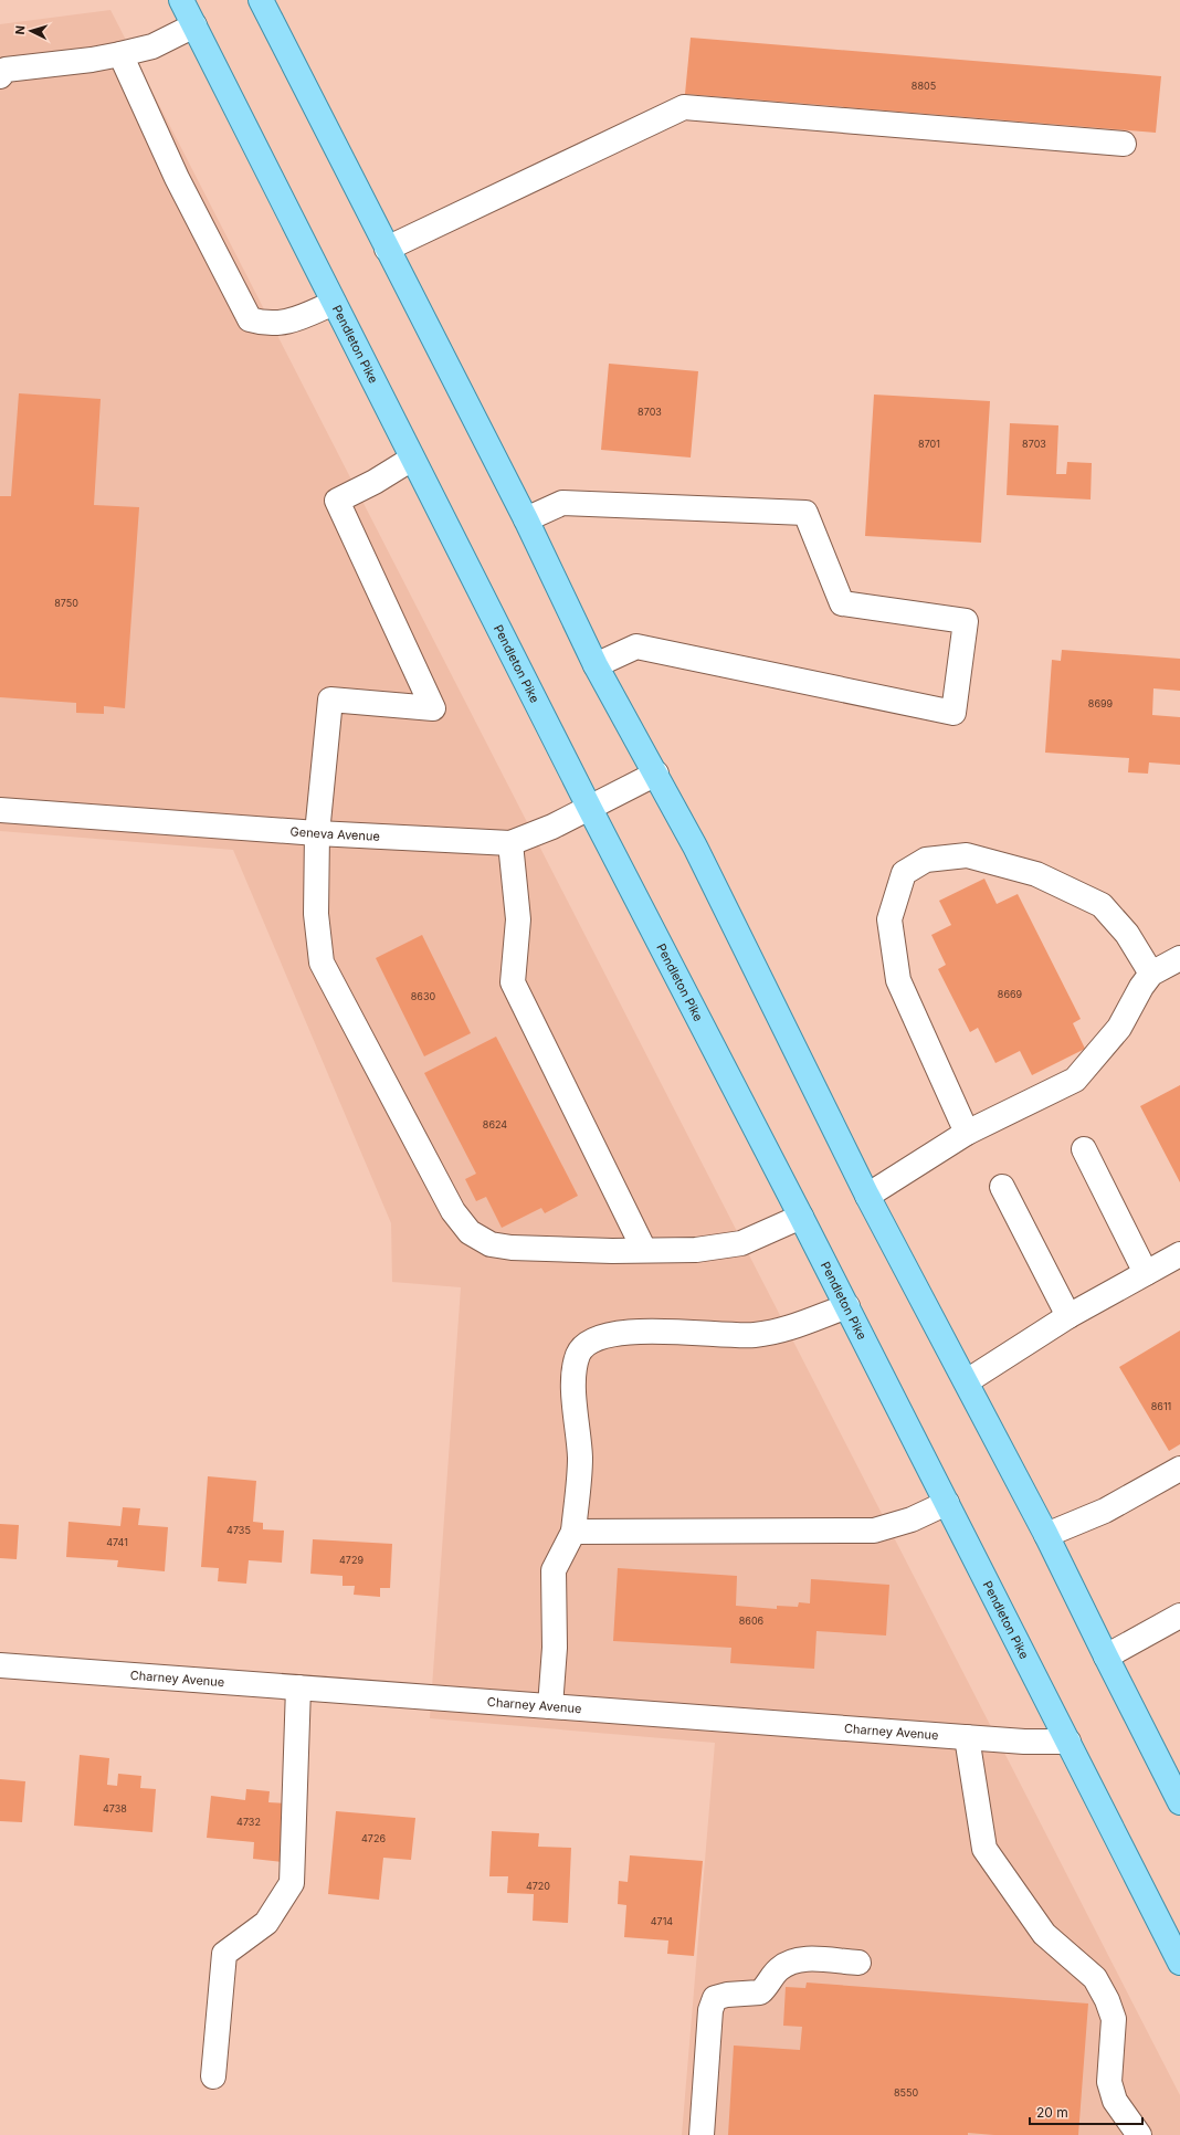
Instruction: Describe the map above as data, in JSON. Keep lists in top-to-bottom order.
{
  "streets": {
    "main road": ["Pendleton Pike"],
    "street": ["Geneva Avenue", "Charney Avenue"]
  },
  "crossings": [
    ["Pendleton Pike", "Geneva Avenue"],
    ["Pendleton Pike", "Charney Avenue"]
  ],
  "house_numbers": [
    "8805",
    "8703",
    "8701",
    "8703",
    "8750",
    "8699",
    "8669",
    "8630",
    "8624",
    "8611",
    "4735",
    "4741",
    "4729",
    "8606",
    "4738",
    "4732",
    "4726",
    "4720",
    "4714",
    "8550"
  ],
  "scale_bar": "20 m",
  "north": "left"
}
